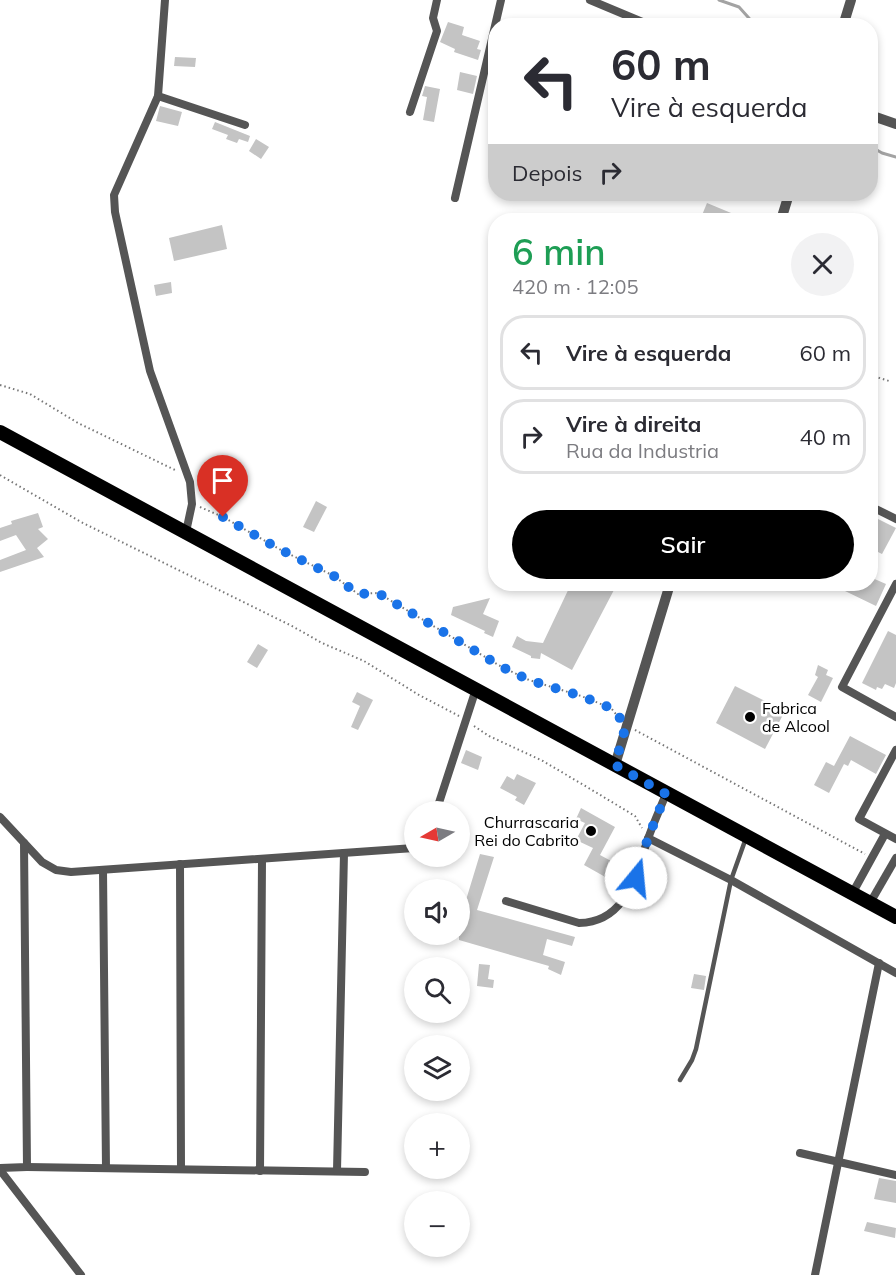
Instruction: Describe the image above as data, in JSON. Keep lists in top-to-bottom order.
{
  "places": ["Fabrica de Alcool", "Churrascaria Rei do Cabrito"],
  "north": "left",
  "page": {
    "turn": ["60 m", "Vire à esquerda"],
    "then": "Depois",
    "heading": ["6 min", "420 m · 12:05"],
    "list": [
      {
        "name": "Vire à esquerda",
        "value": "60 m"
      },
      {
        "name": "Vire à direita",
        "note": "Rua da Industria",
        "value": "40 m"
      }
    ],
    "buttons": "Sair",
    "map_buttons": ["+", "−"]
  }
}
